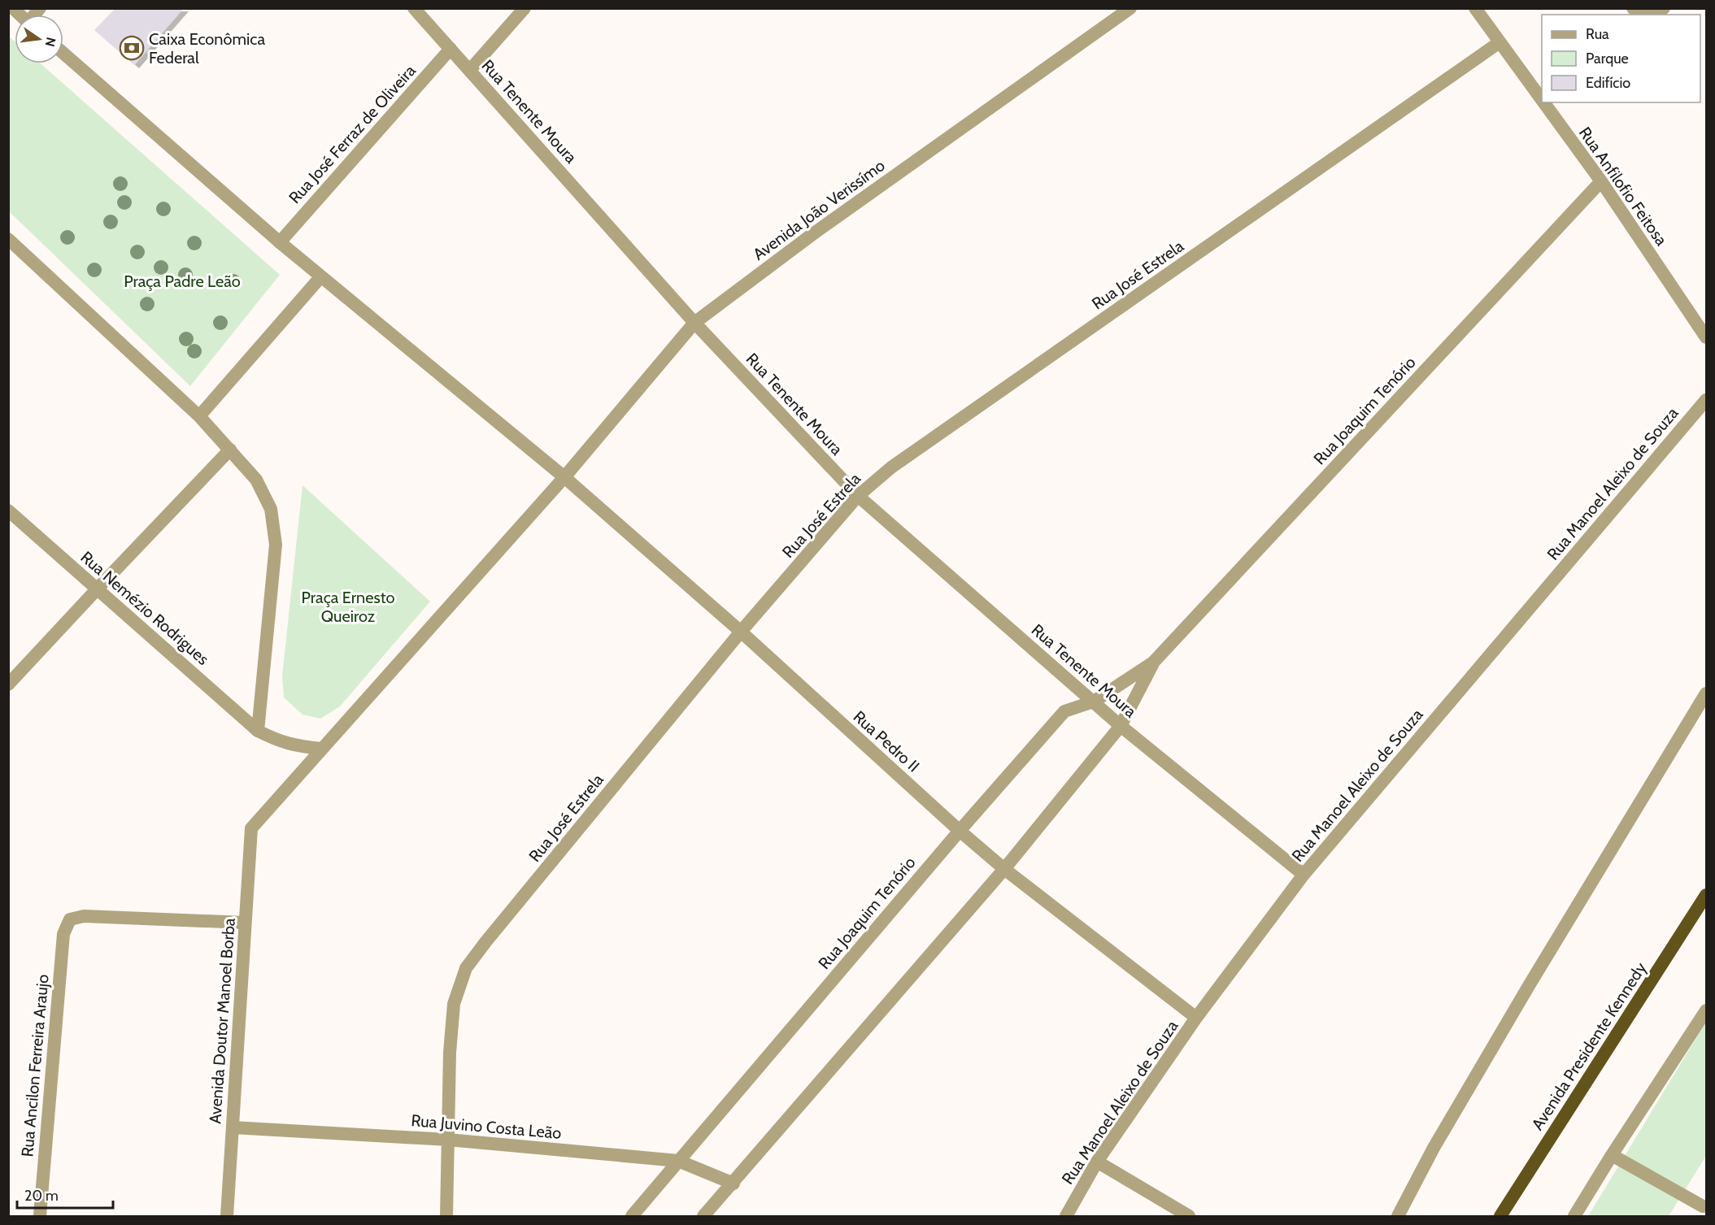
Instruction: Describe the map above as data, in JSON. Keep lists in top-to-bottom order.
{
  "streets": {
    "highway": ["Avenida Presidente Kennedy"],
    "street": [
      "Rua Tenente Moura",
      "Rua José Ferraz de Oliveira",
      "Rua Anfilofio Feitosa",
      "Avenida João Verissímo",
      "Rua José Estrela",
      "Rua Joaquim Tenório",
      "Rua Manoel Aleixo de Souza",
      "Rua Nemézio Rodrigues",
      "Rua Pedro II",
      "Avenida Doutor Manoel Borba",
      "Rua Ancilon Ferreira Araujo",
      "Rua Juvino Costa Leão"
    ]
  },
  "crossings": [
    ["Rua Tenente Moura", "Rua José Ferraz de Oliveira"],
    ["Rua Tenente Moura", "Avenida João Verissímo"],
    ["Rua Tenente Moura", "Rua José Estrela"],
    ["Rua Tenente Moura", "Rua Joaquim Tenório"],
    ["Rua Tenente Moura", "Rua Manoel Aleixo de Souza"],
    ["Rua Anfilofio Feitosa", "Rua José Estrela"],
    ["Rua Anfilofio Feitosa", "Rua Joaquim Tenório"],
    ["Avenida João Verissímo", "Rua Pedro II"],
    ["Rua José Estrela", "Rua Pedro II"],
    ["Rua José Estrela", "Rua Juvino Costa Leão"],
    ["Rua Joaquim Tenório", "Rua Pedro II"],
    ["Rua Joaquim Tenório", "Rua Juvino Costa Leão"],
    ["Rua Manoel Aleixo de Souza", "Rua Pedro II"],
    ["Avenida Doutor Manoel Borba", "Rua Ancilon Ferreira Araujo"],
    ["Avenida Doutor Manoel Borba", "Rua Juvino Costa Leão"]
  ],
  "parks": ["Praça Padre Leão", "Praça Ernesto Queiroz"],
  "places": {
    "bank": ["Caixa Econômica Federal"]
  },
  "legend": ["Rua", "Parque", "Edifício"],
  "scale_bar": "20 m",
  "north": "right"
}
